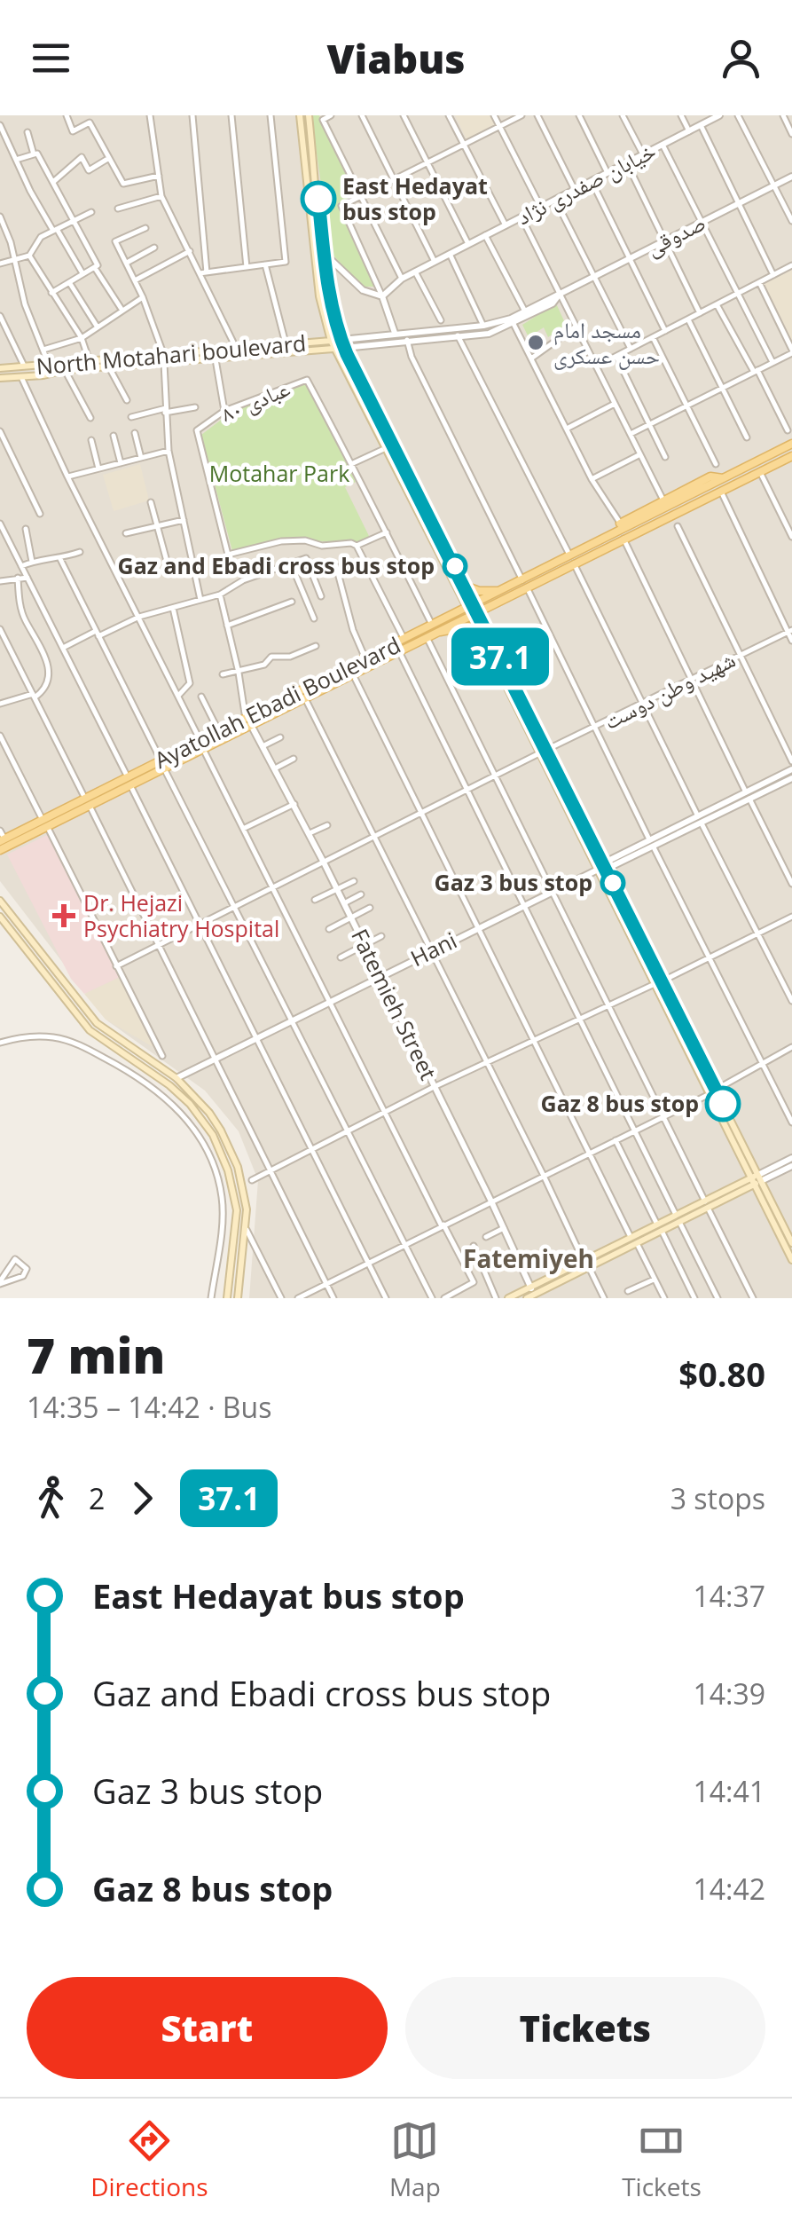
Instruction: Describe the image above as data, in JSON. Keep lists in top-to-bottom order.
{
  "streets": {
    "main road": ["North Motahari boulevard", "Ayatollah Ebadi Boulevard"],
    "street": [
      "خیابان صفدری نژاد",
      "صدوقی",
      "عبادی ۸۰",
      "شهید وطن دوست",
      "Hani",
      "Fatemieh Street"
    ]
  },
  "crossings": [
    ["صدوقی", "North Motahari boulevard"],
    ["عبادی ۸۰", "Ayatollah Ebadi Boulevard"],
    ["شهید وطن دوست", "Fatemieh Street"],
    ["Ayatollah Ebadi Boulevard", "Fatemieh Street"],
    ["Hani", "Fatemieh Street"]
  ],
  "districts": ["Fatemiyeh"],
  "parks": ["Motahar Park"],
  "places": {
    "other": [
      "East Hedayat bus stop",
      "مسجد امام حسن عسکری",
      "Gaz and Ebadi cross bus stop",
      "Gaz 3 bus stop",
      "Gaz 8 bus stop"
    ],
    "health": ["Dr. Hejazi Psychiatry Hospital"]
  },
  "lines": ["bus line 37.1"],
  "page": {
    "header": "Viabus",
    "on_map": "37.1",
    "heading": ["7 min", "14:35 – 14:42 · Bus", "$0.80"],
    "legs": ["2", "37.1", "3 stops"],
    "list": [
      {
        "name": "East Hedayat bus stop",
        "value": "14:37"
      },
      {
        "name": "Gaz and Ebadi cross bus stop",
        "value": "14:39"
      },
      {
        "name": "Gaz 3 bus stop",
        "value": "14:41"
      },
      {
        "name": "Gaz 8 bus stop",
        "value": "14:42"
      }
    ],
    "buttons": ["Start", "Tickets"],
    "tabs": ["Directions", "Map", "Tickets"]
  }
}
